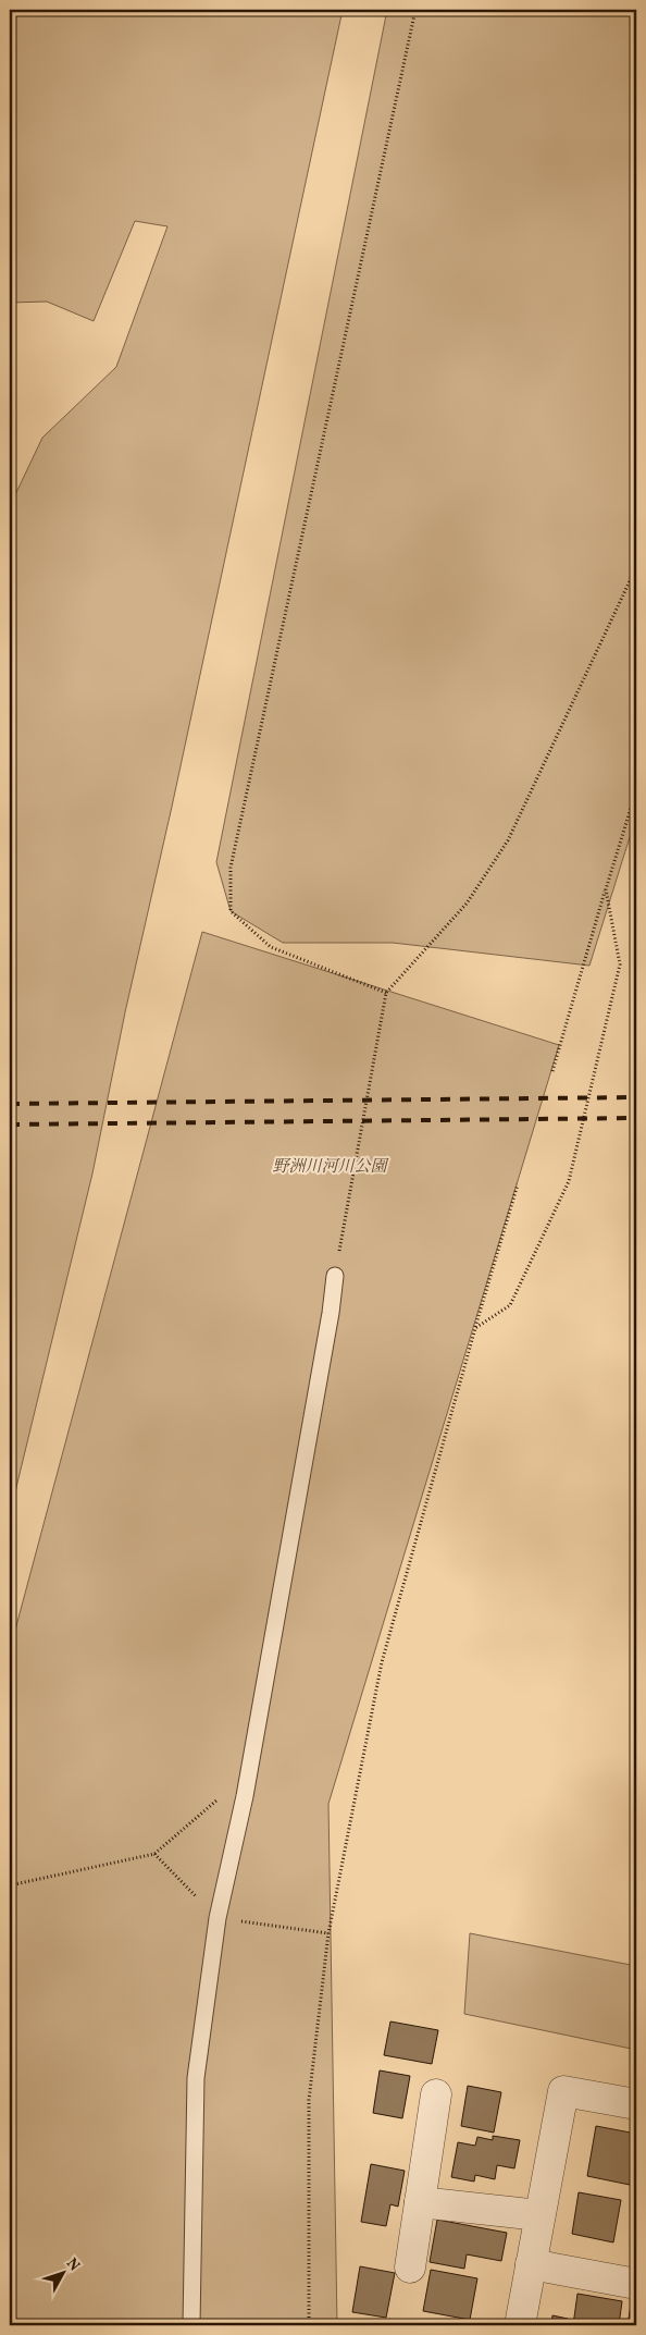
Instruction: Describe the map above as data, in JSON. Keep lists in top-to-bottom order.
{
  "parks": ["野洲川河川公園"],
  "north": "top right"
}
